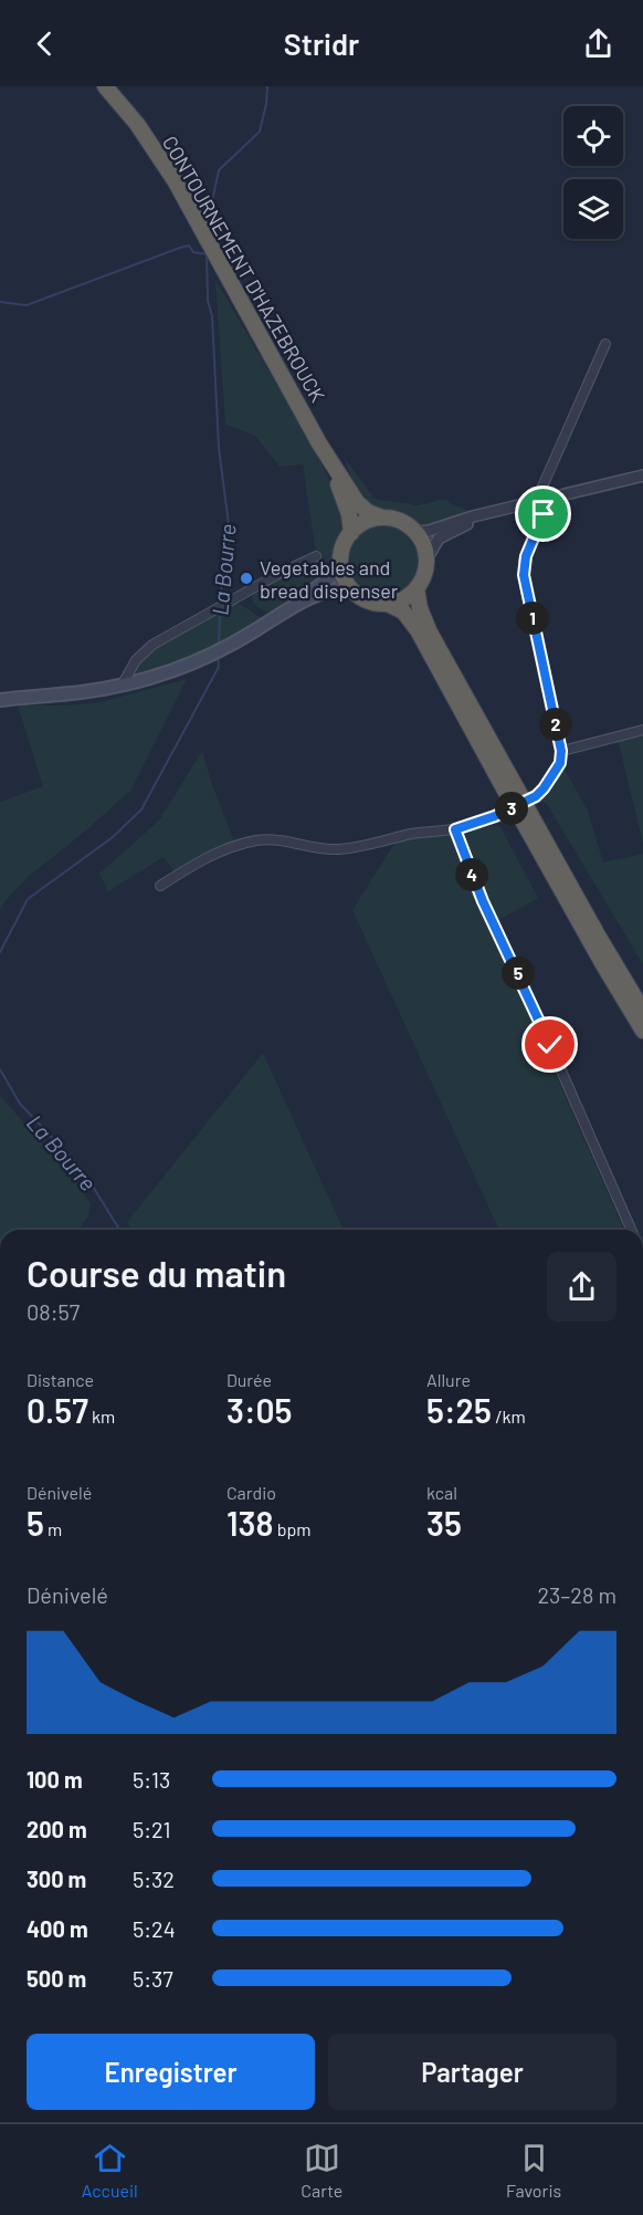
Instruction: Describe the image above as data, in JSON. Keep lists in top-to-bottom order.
{
  "streets": {
    "highway": ["CONTOURNEMENT D'HAZEBROUCK"]
  },
  "water": ["La Bourre"],
  "places": ["Vegetables and bread dispenser"],
  "page": {
    "header": "Stridr",
    "pins": [
      "1",
      "2",
      "3",
      "4",
      "5"
    ],
    "heading": ["Course du matin", "08:57"],
    "stats": [
      ["Distance", "0.57 km"],
      ["Durée", "3:05"],
      ["Allure", "5:25 /km"],
      ["Dénivelé", "5 m"],
      ["Cardio", "138 bpm"],
      ["kcal", "35"]
    ],
    "chart": ["Dénivelé", "23–28 m"],
    "list": [
      {
        "name": "100 m",
        "note": "5:13"
      },
      {
        "name": "200 m",
        "note": "5:21"
      },
      {
        "name": "300 m",
        "note": "5:32"
      },
      {
        "name": "400 m",
        "note": "5:24"
      },
      {
        "name": "500 m",
        "note": "5:37"
      }
    ],
    "buttons": ["Enregistrer", "Partager"],
    "tabs": ["Accueil", "Carte", "Favoris"]
  }
}
